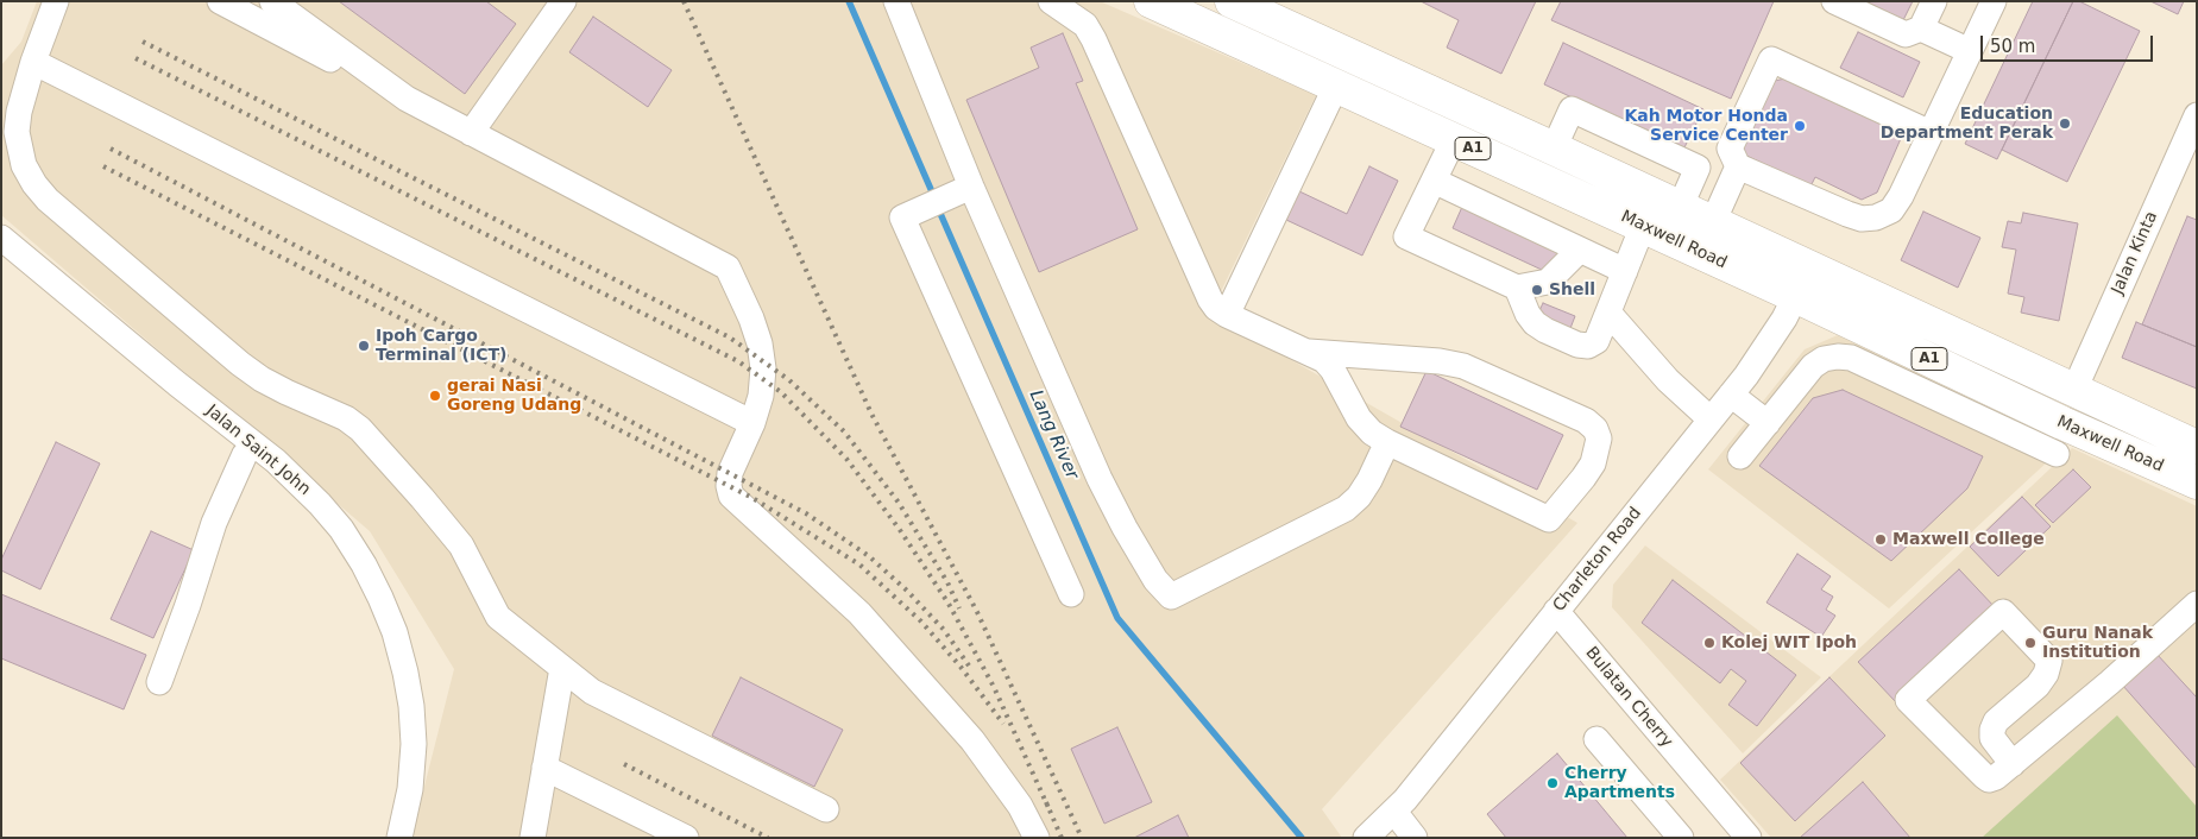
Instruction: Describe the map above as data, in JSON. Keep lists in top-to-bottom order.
{
  "streets": {
    "main road": ["A1", "Maxwell Road"],
    "street": [
      "Jalan Kinta",
      "Jalan Saint John",
      "Charleton Road",
      "Bulatan Cherry"
    ]
  },
  "crossings": [
    ["Maxwell Road", "Jalan Kinta"],
    ["Maxwell Road", "Charleton Road"],
    ["Charleton Road", "Bulatan Cherry"]
  ],
  "water": ["Lang River"],
  "places": [
    "Education Department Perak",
    "Kah Motor Honda Service Center",
    "Shell",
    "Ipoh Cargo Terminal (ICT)",
    "gerai Nasi Goreng Udang",
    "Maxwell College",
    "Kolej WIT Ipoh",
    "Guru Nanak Institution",
    "Cherry Apartments"
  ],
  "scale_bar": "50 m"
}
